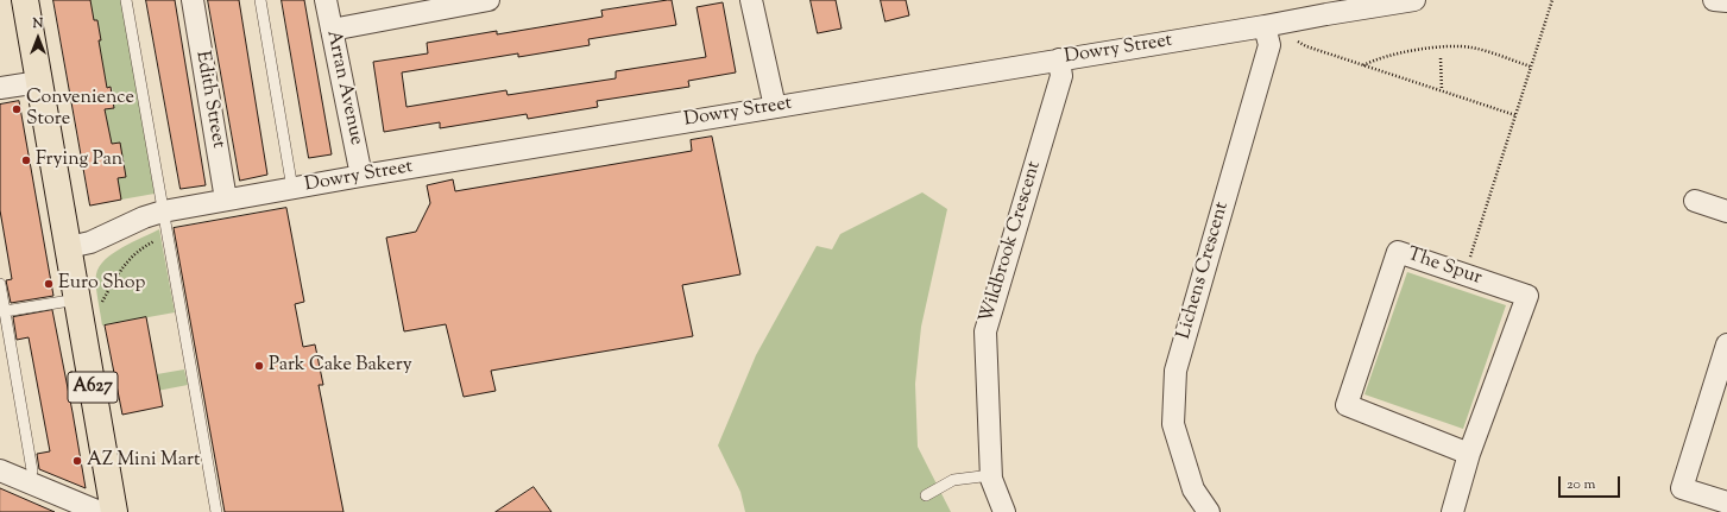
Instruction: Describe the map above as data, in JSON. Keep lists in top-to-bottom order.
{
  "streets": {
    "highway": ["A627"],
    "street": [
      "Dowry Street",
      "Arran Avenue",
      "Edith Street",
      "Wildbrook Crescent",
      "The Spur",
      "Lichens Crescent"
    ]
  },
  "crossings": [
    ["Dowry Street", "Arran Avenue"],
    ["Dowry Street", "Edith Street"],
    ["Dowry Street", "Wildbrook Crescent"],
    ["Dowry Street", "Lichens Crescent"],
    ["Dowry Street", "A627"]
  ],
  "places": [
    "Convenience Store",
    "Frying Pan",
    "Euro Shop",
    "Park Cake Bakery",
    "AZ Mini Mart"
  ],
  "scale_bar": "20 m",
  "north": "top"
}
